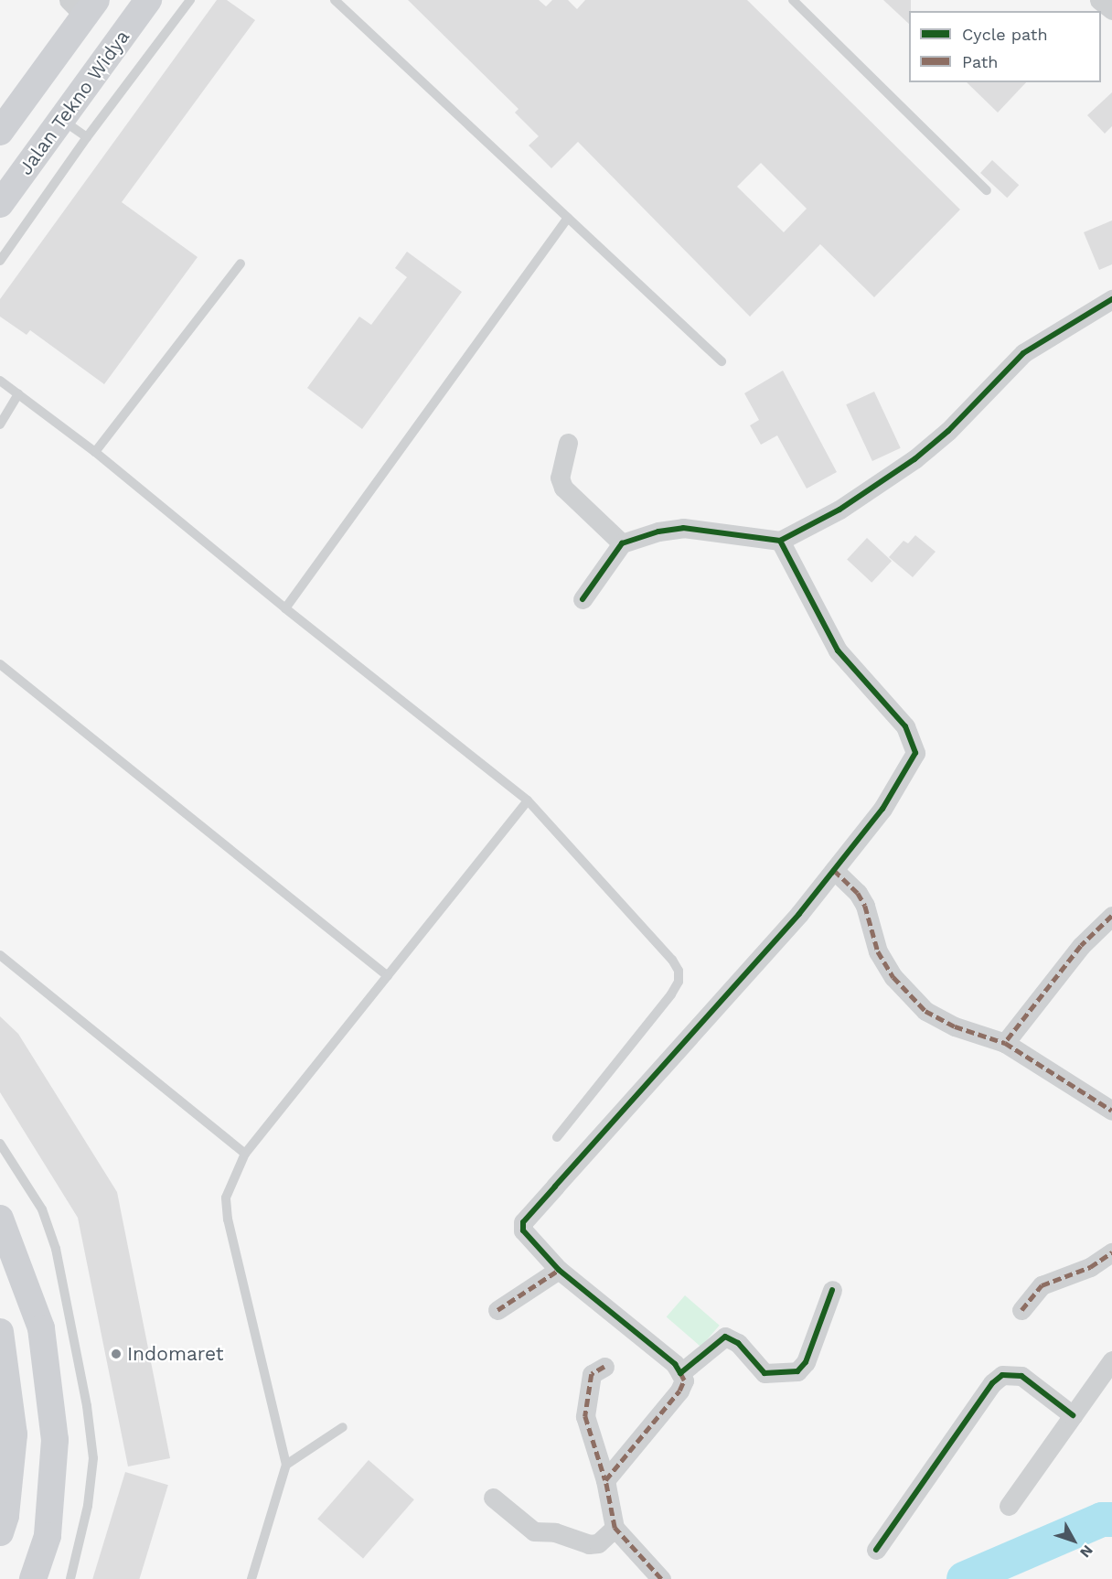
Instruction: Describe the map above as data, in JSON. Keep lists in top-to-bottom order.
{
  "streets": {
    "main road": ["Jalan Tekno Widya"]
  },
  "places": ["Indomaret"],
  "legend": ["Cycle path", "Path"],
  "north": "bottom right"
}
